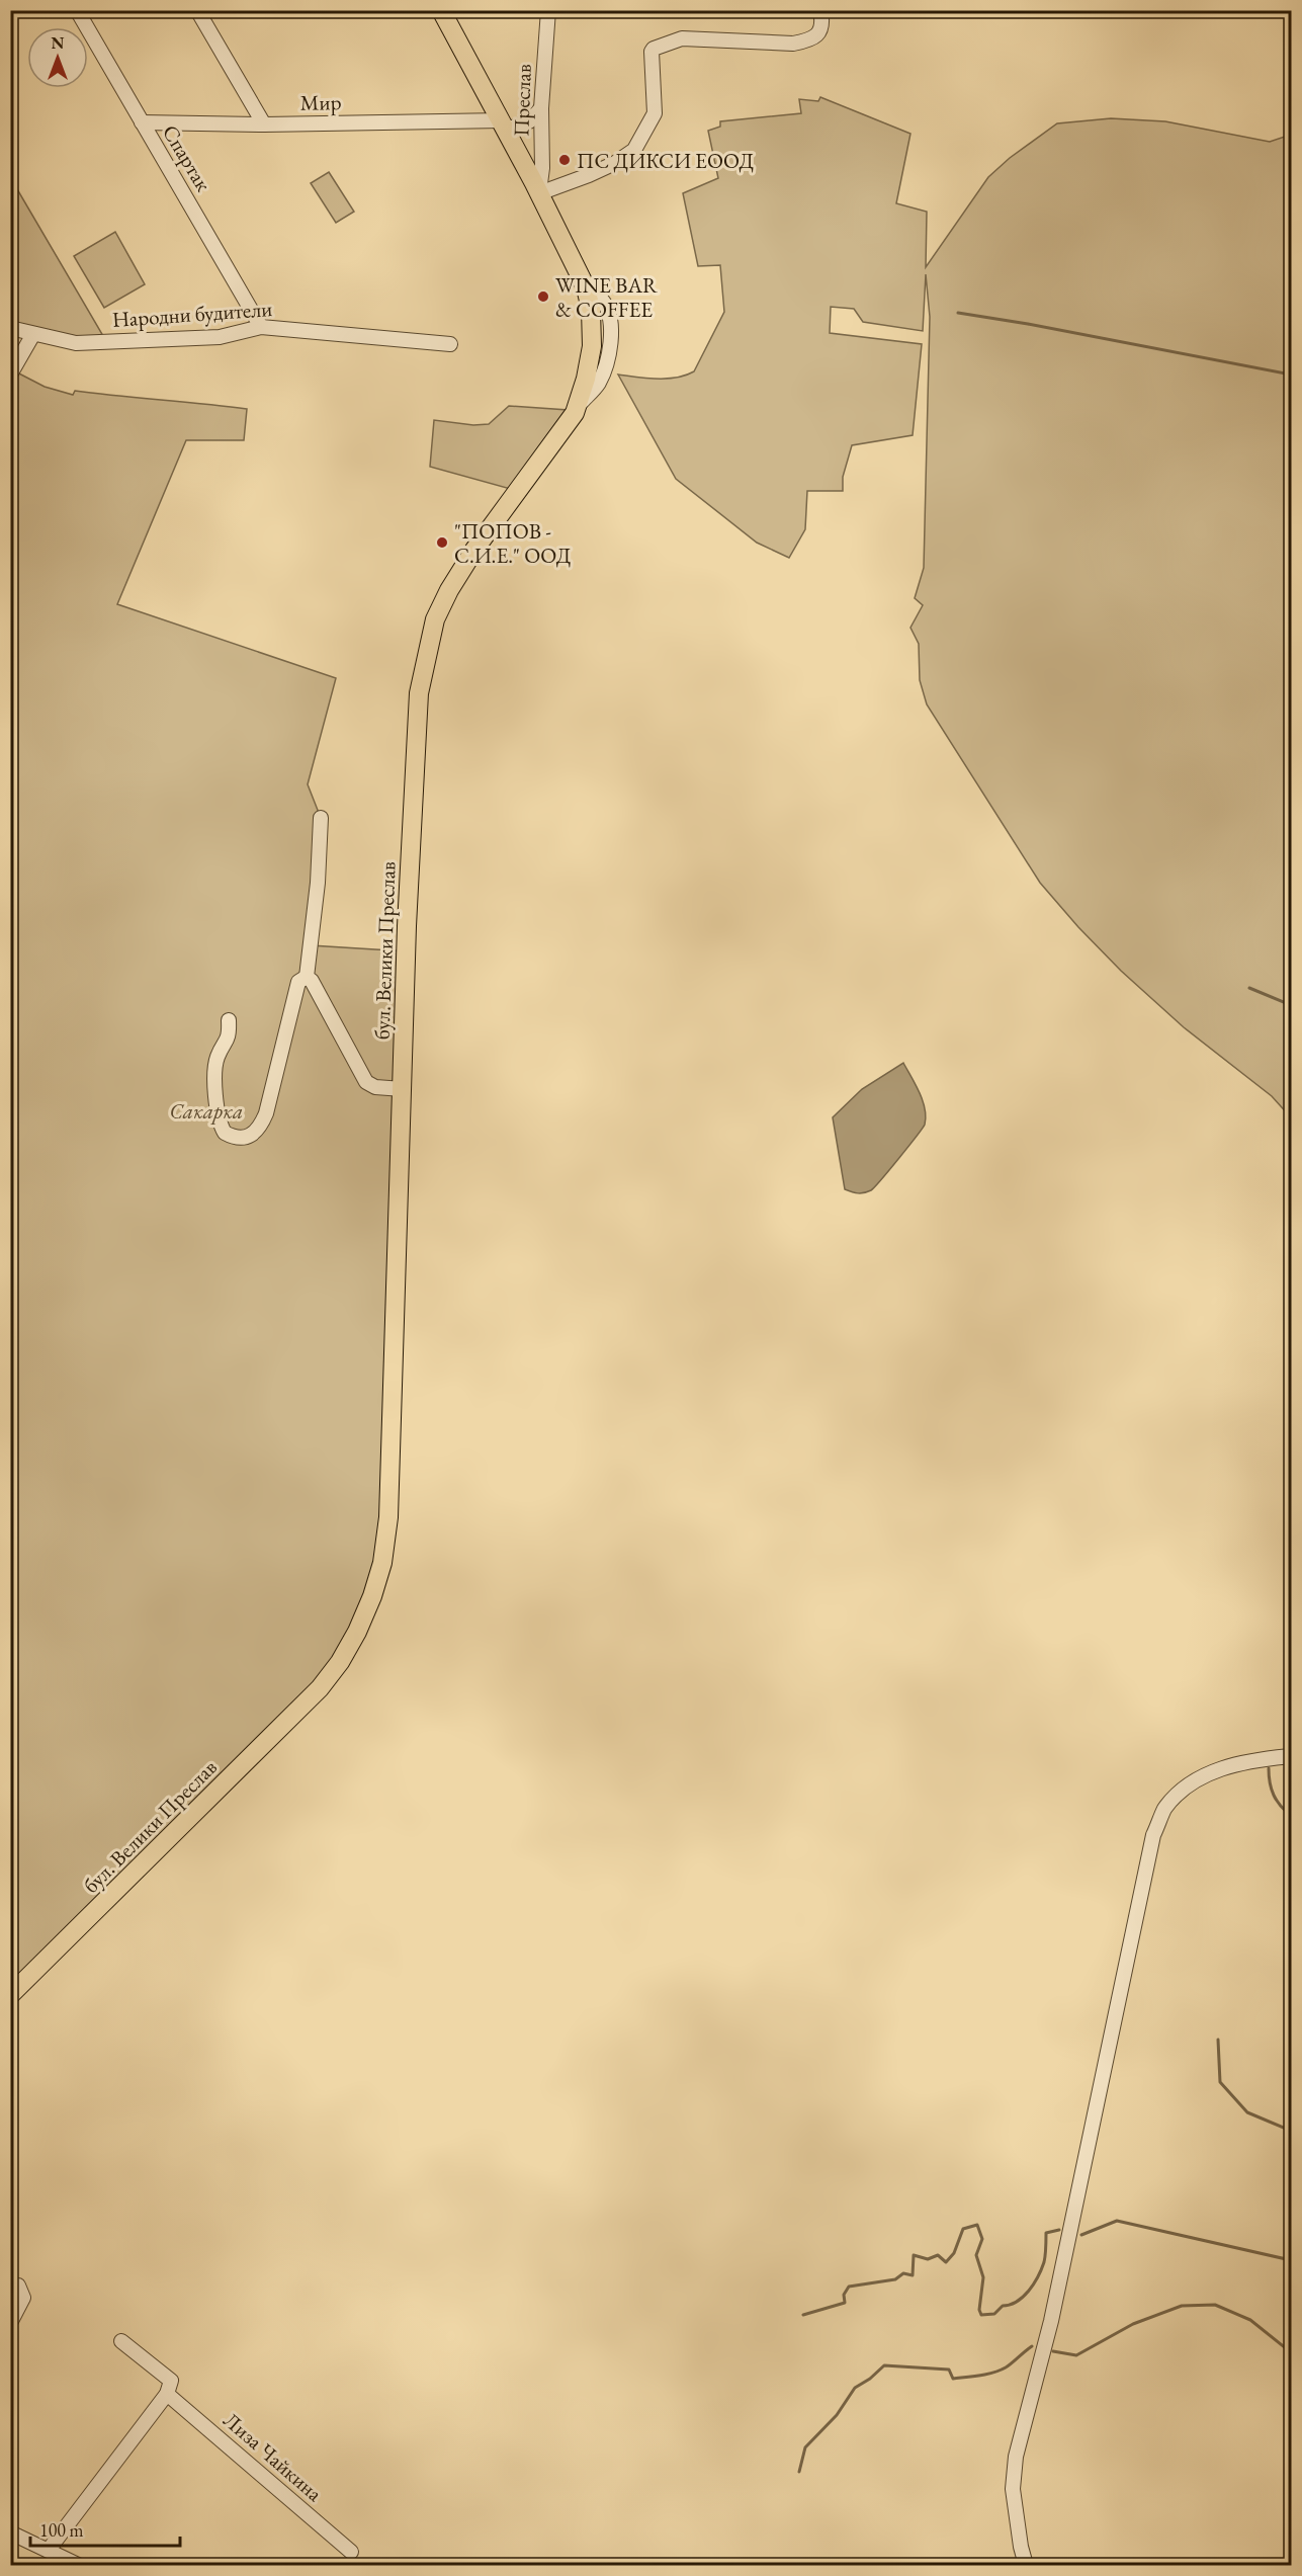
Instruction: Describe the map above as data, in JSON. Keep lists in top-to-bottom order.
{
  "streets": {
    "main road": ["бул. Велики Преслав"],
    "street": [
      "Преслав",
      "Мир",
      "Спартак",
      "Народни будители",
      "Лиза Чайкина"
    ]
  },
  "crossings": [
    ["Преслав", "бул. Велики Преслав"],
    ["Мир", "Спартак"],
    ["Мир", "бул. Велики Преслав"],
    ["Спартак", "Народни будители"]
  ],
  "parks": ["Сакарка"],
  "places": ["ПС ДИКСИ ЕООД", "WINE BAR & COFFEE", "\"ПОПОВ - С.И.Е.\" ООД"],
  "scale_bar": "100 m",
  "north": "top"
}
